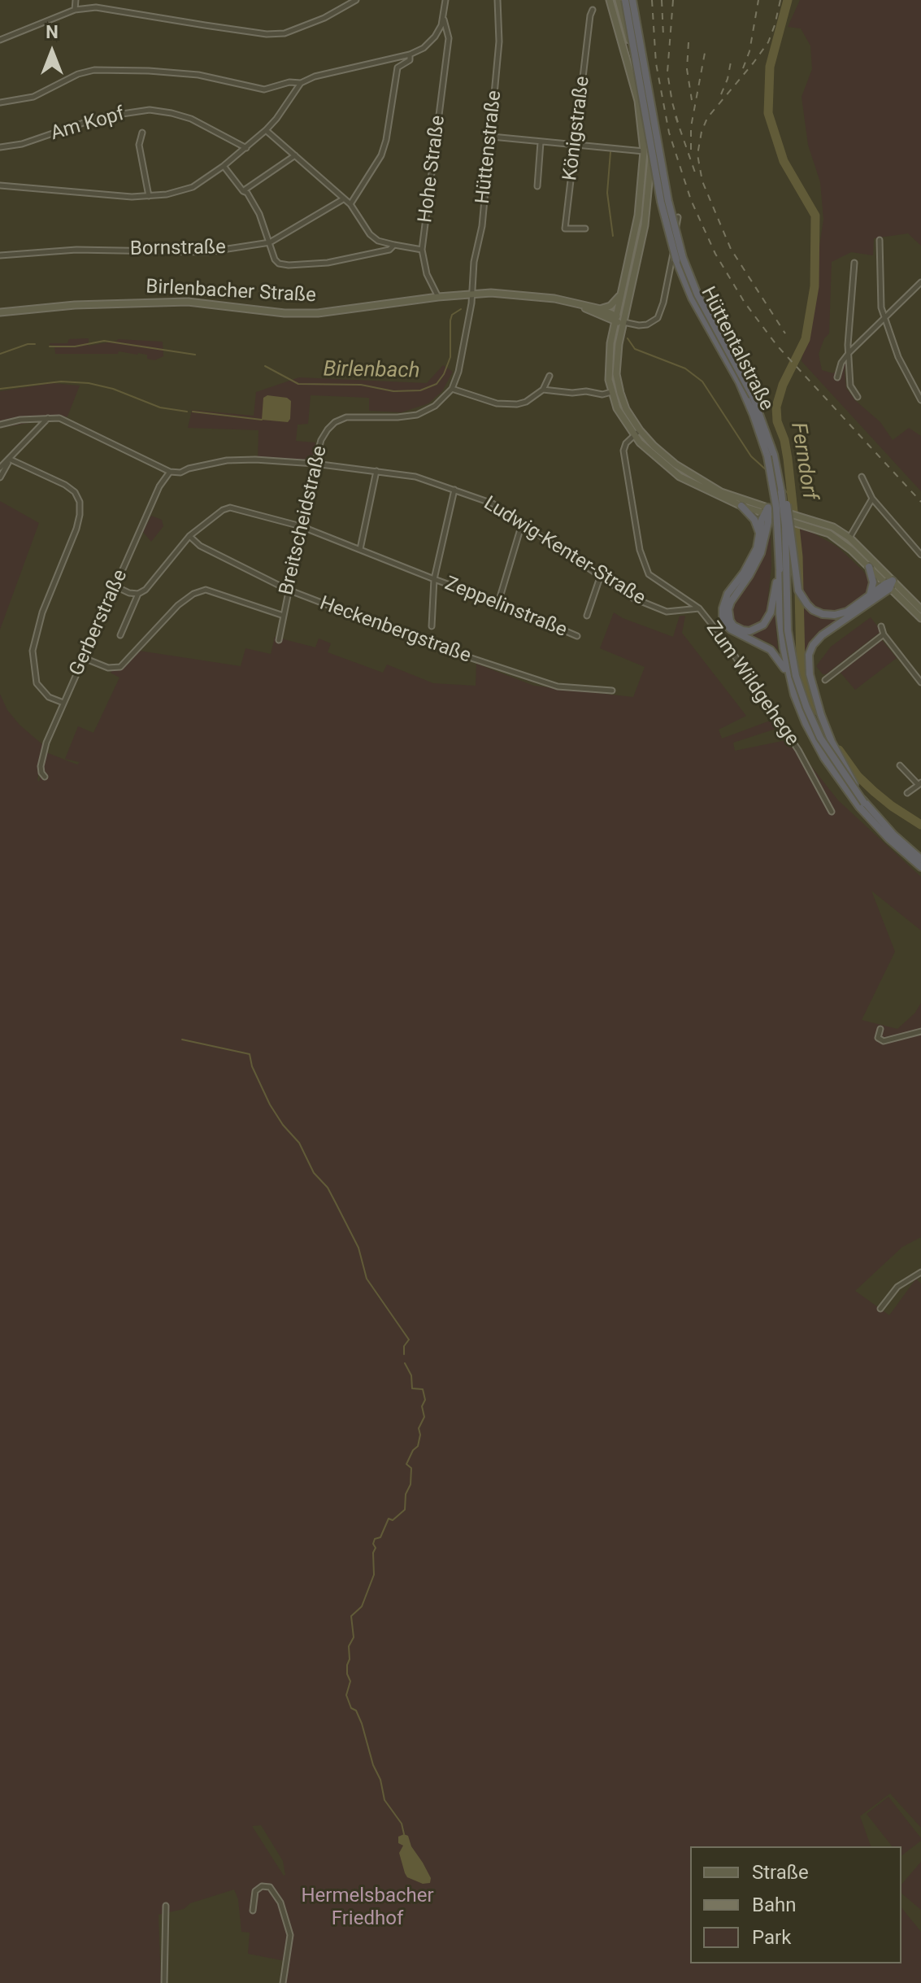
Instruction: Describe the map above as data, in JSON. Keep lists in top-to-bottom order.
{
  "streets": {
    "highway": ["Hüttentalstraße"],
    "main road": ["Birlenbacher Straße"],
    "street": [
      "Am Kopf",
      "Königstraße",
      "Hüttenstraße",
      "Hohe Straße",
      "Bornstraße",
      "Breitscheidstraße",
      "Ludwig-Kenter-Straße",
      "Zeppelinstraße",
      "Gerberstraße",
      "Heckenbergstraße",
      "Zum Wildgehege"
    ]
  },
  "crossings": [
    ["Hüttenstraße", "Birlenbacher Straße"],
    ["Hohe Straße", "Birlenbacher Straße"],
    ["Breitscheidstraße", "Ludwig-Kenter-Straße"],
    ["Breitscheidstraße", "Zeppelinstraße"],
    ["Breitscheidstraße", "Gerberstraße"],
    ["Breitscheidstraße", "Heckenbergstraße"],
    ["Ludwig-Kenter-Straße", "Gerberstraße"],
    ["Ludwig-Kenter-Straße", "Zum Wildgehege"],
    ["Zeppelinstraße", "Heckenbergstraße"]
  ],
  "water": ["Birlenbach", "Ferndorf"],
  "parks": ["Hermelsbacher Friedhof"],
  "legend": ["Straße", "Bahn", "Park"],
  "north": "top"
}
